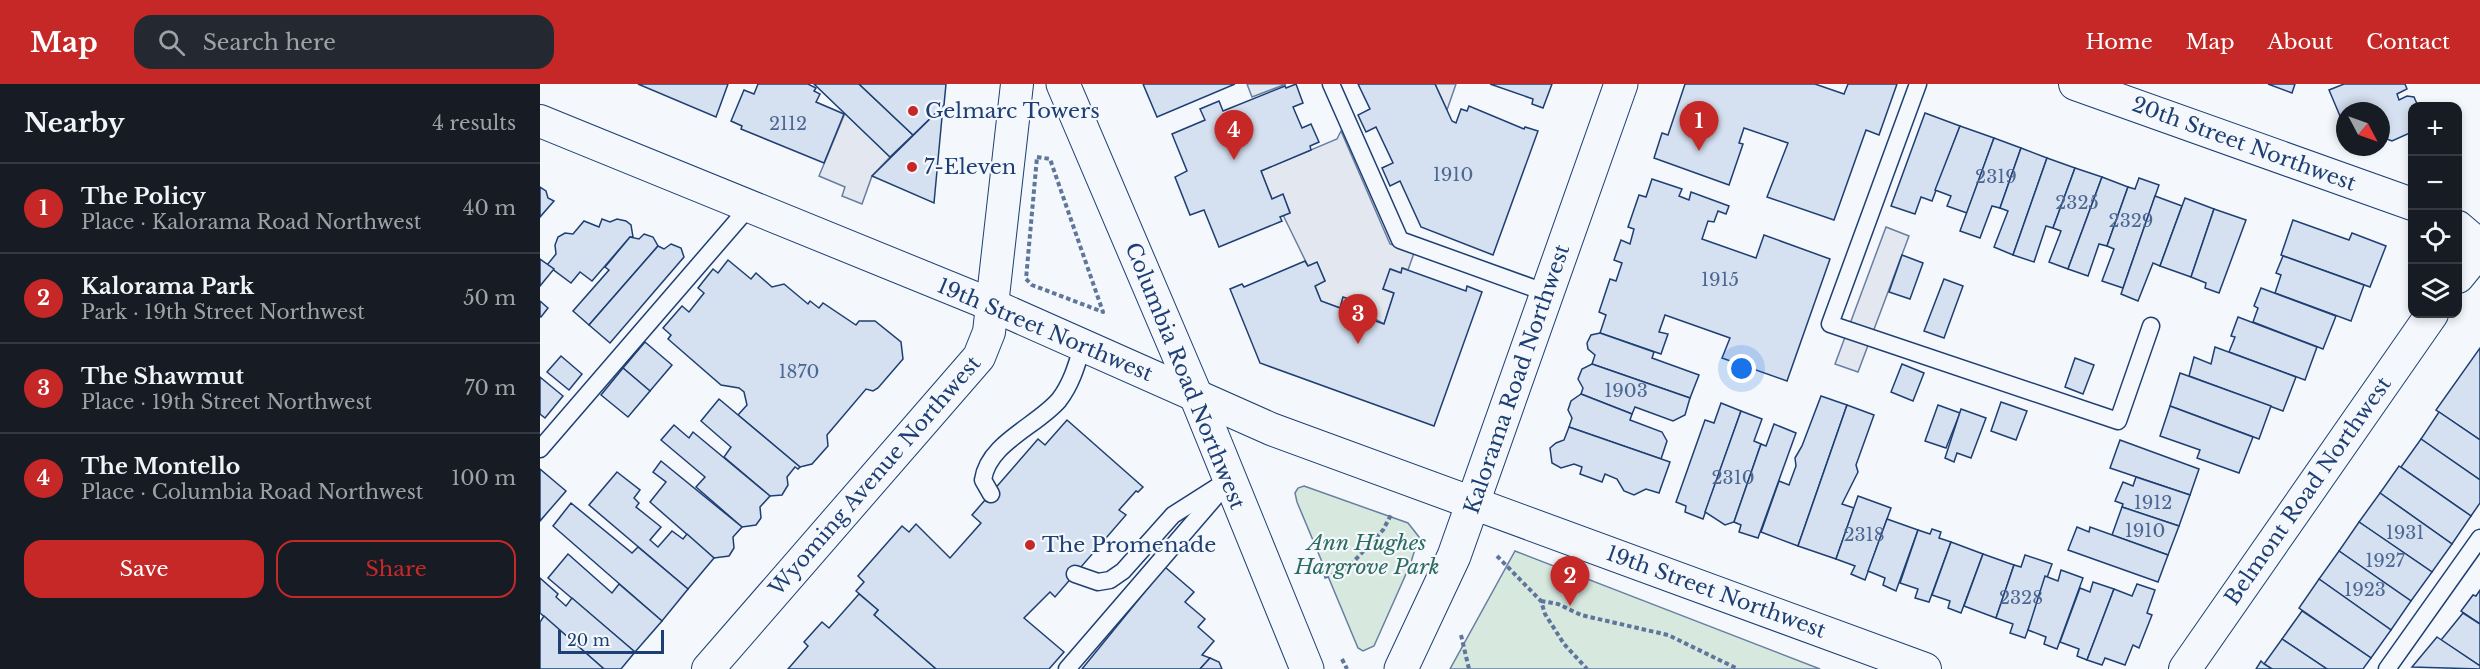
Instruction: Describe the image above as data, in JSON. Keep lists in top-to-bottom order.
{
  "streets": {
    "main road": ["Columbia Road Northwest", "Kalorama Road Northwest"],
    "street": [
      "20th Street Northwest",
      "19th Street Northwest",
      "Wyoming Avenue Northwest",
      "Belmont Road Northwest"
    ]
  },
  "crossings": [
    ["19th Street Northwest", "Columbia Road Northwest"],
    ["19th Street Northwest", "Kalorama Road Northwest"],
    ["19th Street Northwest", "Wyoming Avenue Northwest"]
  ],
  "parks": ["Ann Hughes Hargrove Park"],
  "places": ["Gelmarc Towers", "7-Eleven", "The Promenade"],
  "house_numbers": [
    "2112",
    "1910",
    "2319",
    "2325",
    "2329",
    "1915",
    "1870",
    "1903",
    "2310",
    "1912",
    "1910",
    "1931",
    "2318",
    "1927",
    "1923",
    "2328"
  ],
  "scale_bar": "20 m",
  "north": "bottom right",
  "page": {
    "header": "Map",
    "search": "Search here",
    "nav": [
      "Home",
      "Map",
      "About",
      "Contact"
    ],
    "heading": ["Nearby", "4 results"],
    "pins": [
      "1",
      "4",
      "3",
      "2"
    ],
    "map_buttons": ["+", "−"],
    "list": [
      {
        "mark": "1",
        "name": "The Policy",
        "note": "Place · Kalorama Road Northwest",
        "value": "40 m"
      },
      {
        "mark": "2",
        "name": "Kalorama Park",
        "note": "Park · 19th Street Northwest",
        "value": "50 m"
      },
      {
        "mark": "3",
        "name": "The Shawmut",
        "note": "Place · 19th Street Northwest",
        "value": "70 m"
      },
      {
        "mark": "4",
        "name": "The Montello",
        "note": "Place · Columbia Road Northwest",
        "value": "100 m"
      }
    ],
    "buttons": ["Save", "Share"],
    "scale": "20 m"
  }
}
